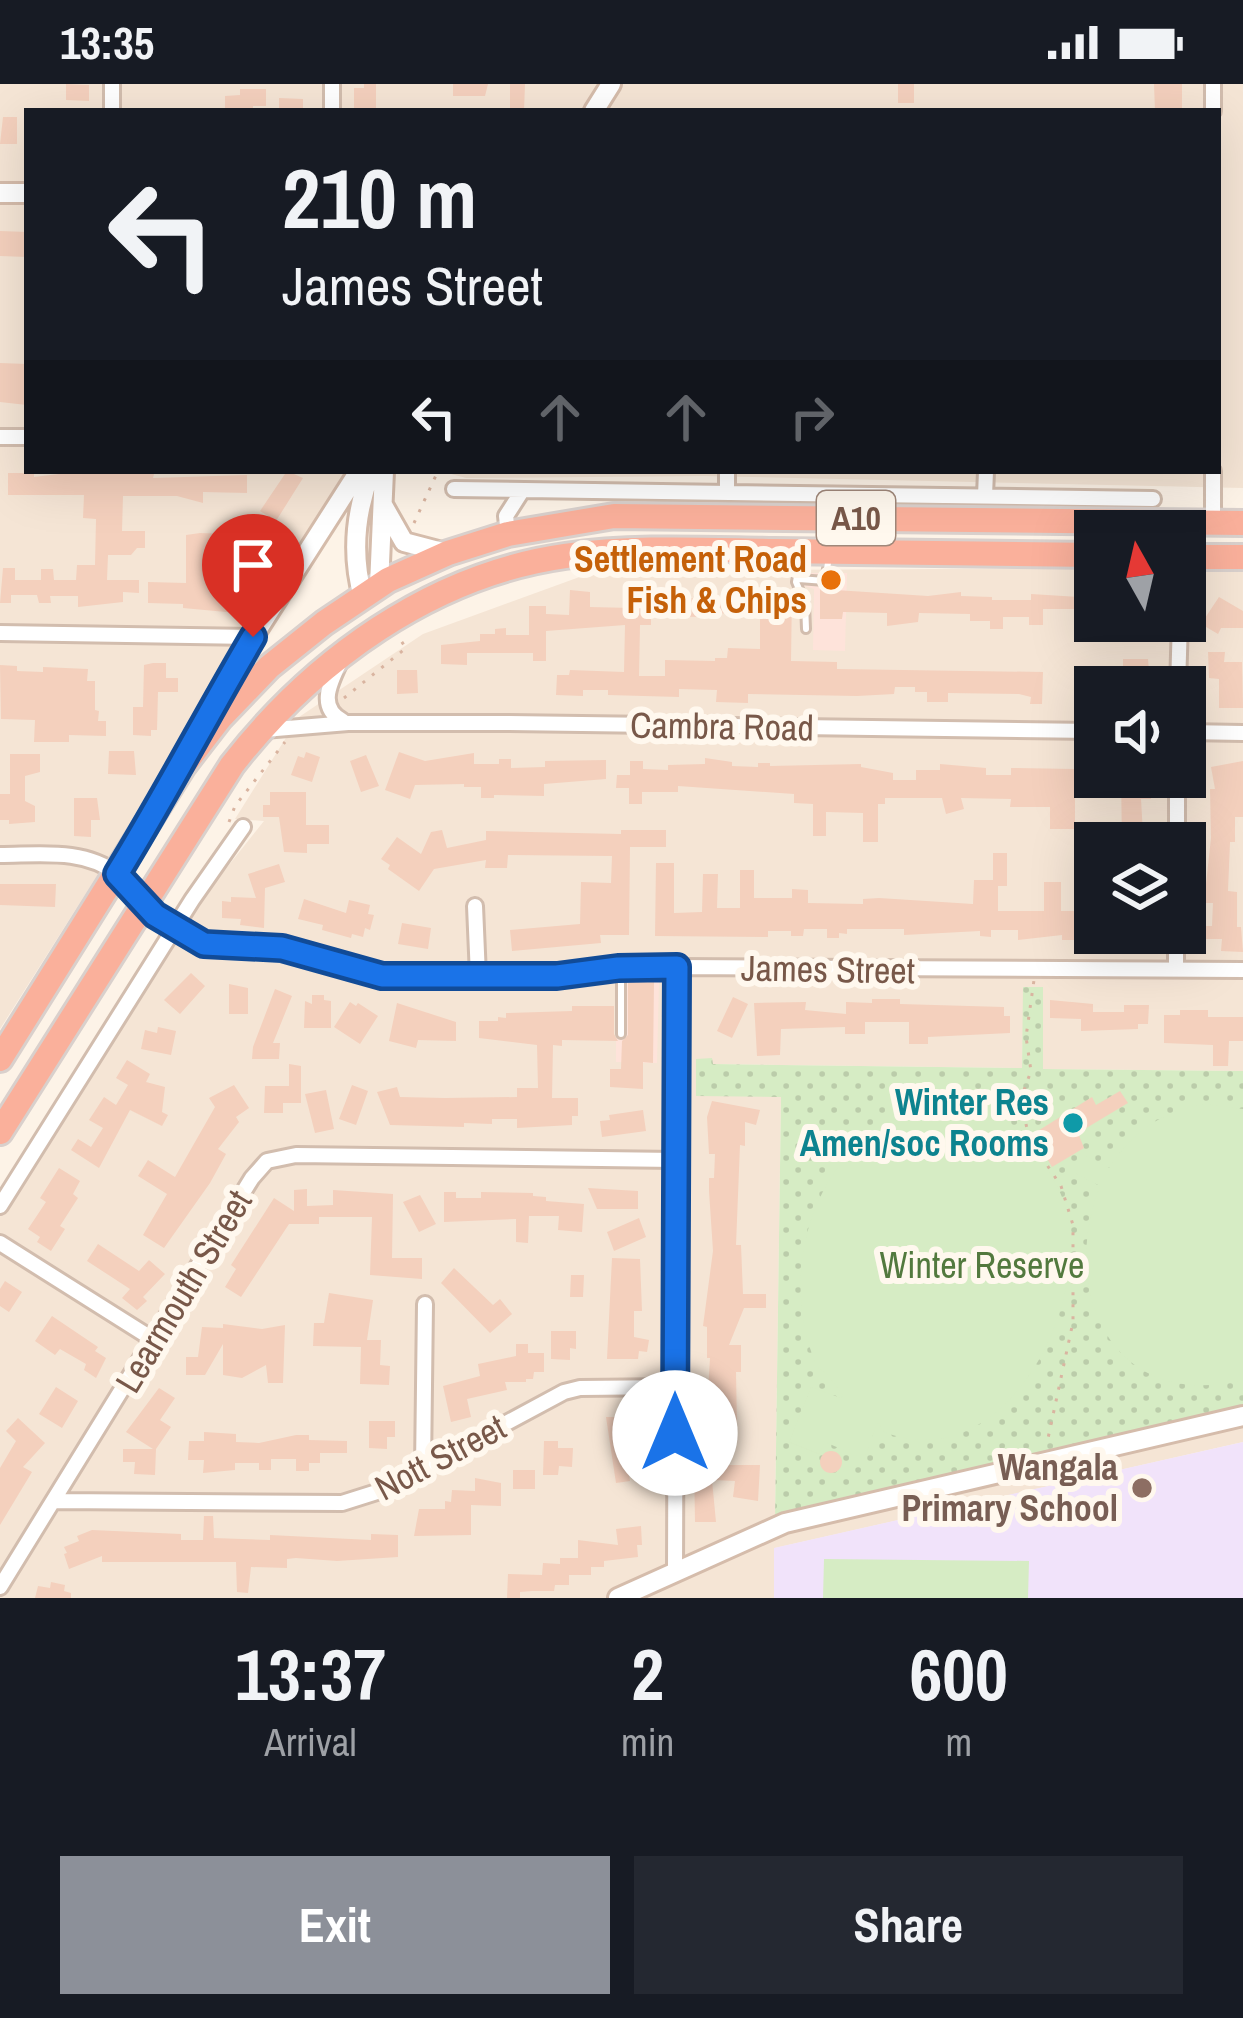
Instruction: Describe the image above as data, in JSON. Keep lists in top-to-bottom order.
{
  "streets": {
    "highway": ["A10"],
    "street": [
      "Cambra Road",
      "James Street",
      "Learmouth Street",
      "Nott Street"
    ]
  },
  "crossings": [
    ["A10", "Cambra Road"],
    ["A10", "James Street"],
    ["Learmouth Street", "Nott Street"]
  ],
  "parks": ["Winter Reserve"],
  "places": ["Settlement Road Fish & Chips", "Winter Res Amen/soc Rooms", "Wangala Primary School"],
  "north": "top",
  "page": {
    "status": "13:35",
    "turn": ["210 m", "James Street"],
    "eta": [
      "13:37",
      "Arrival",
      "2",
      "min",
      "600",
      "m"
    ],
    "buttons": ["Exit", "Share"]
  }
}
